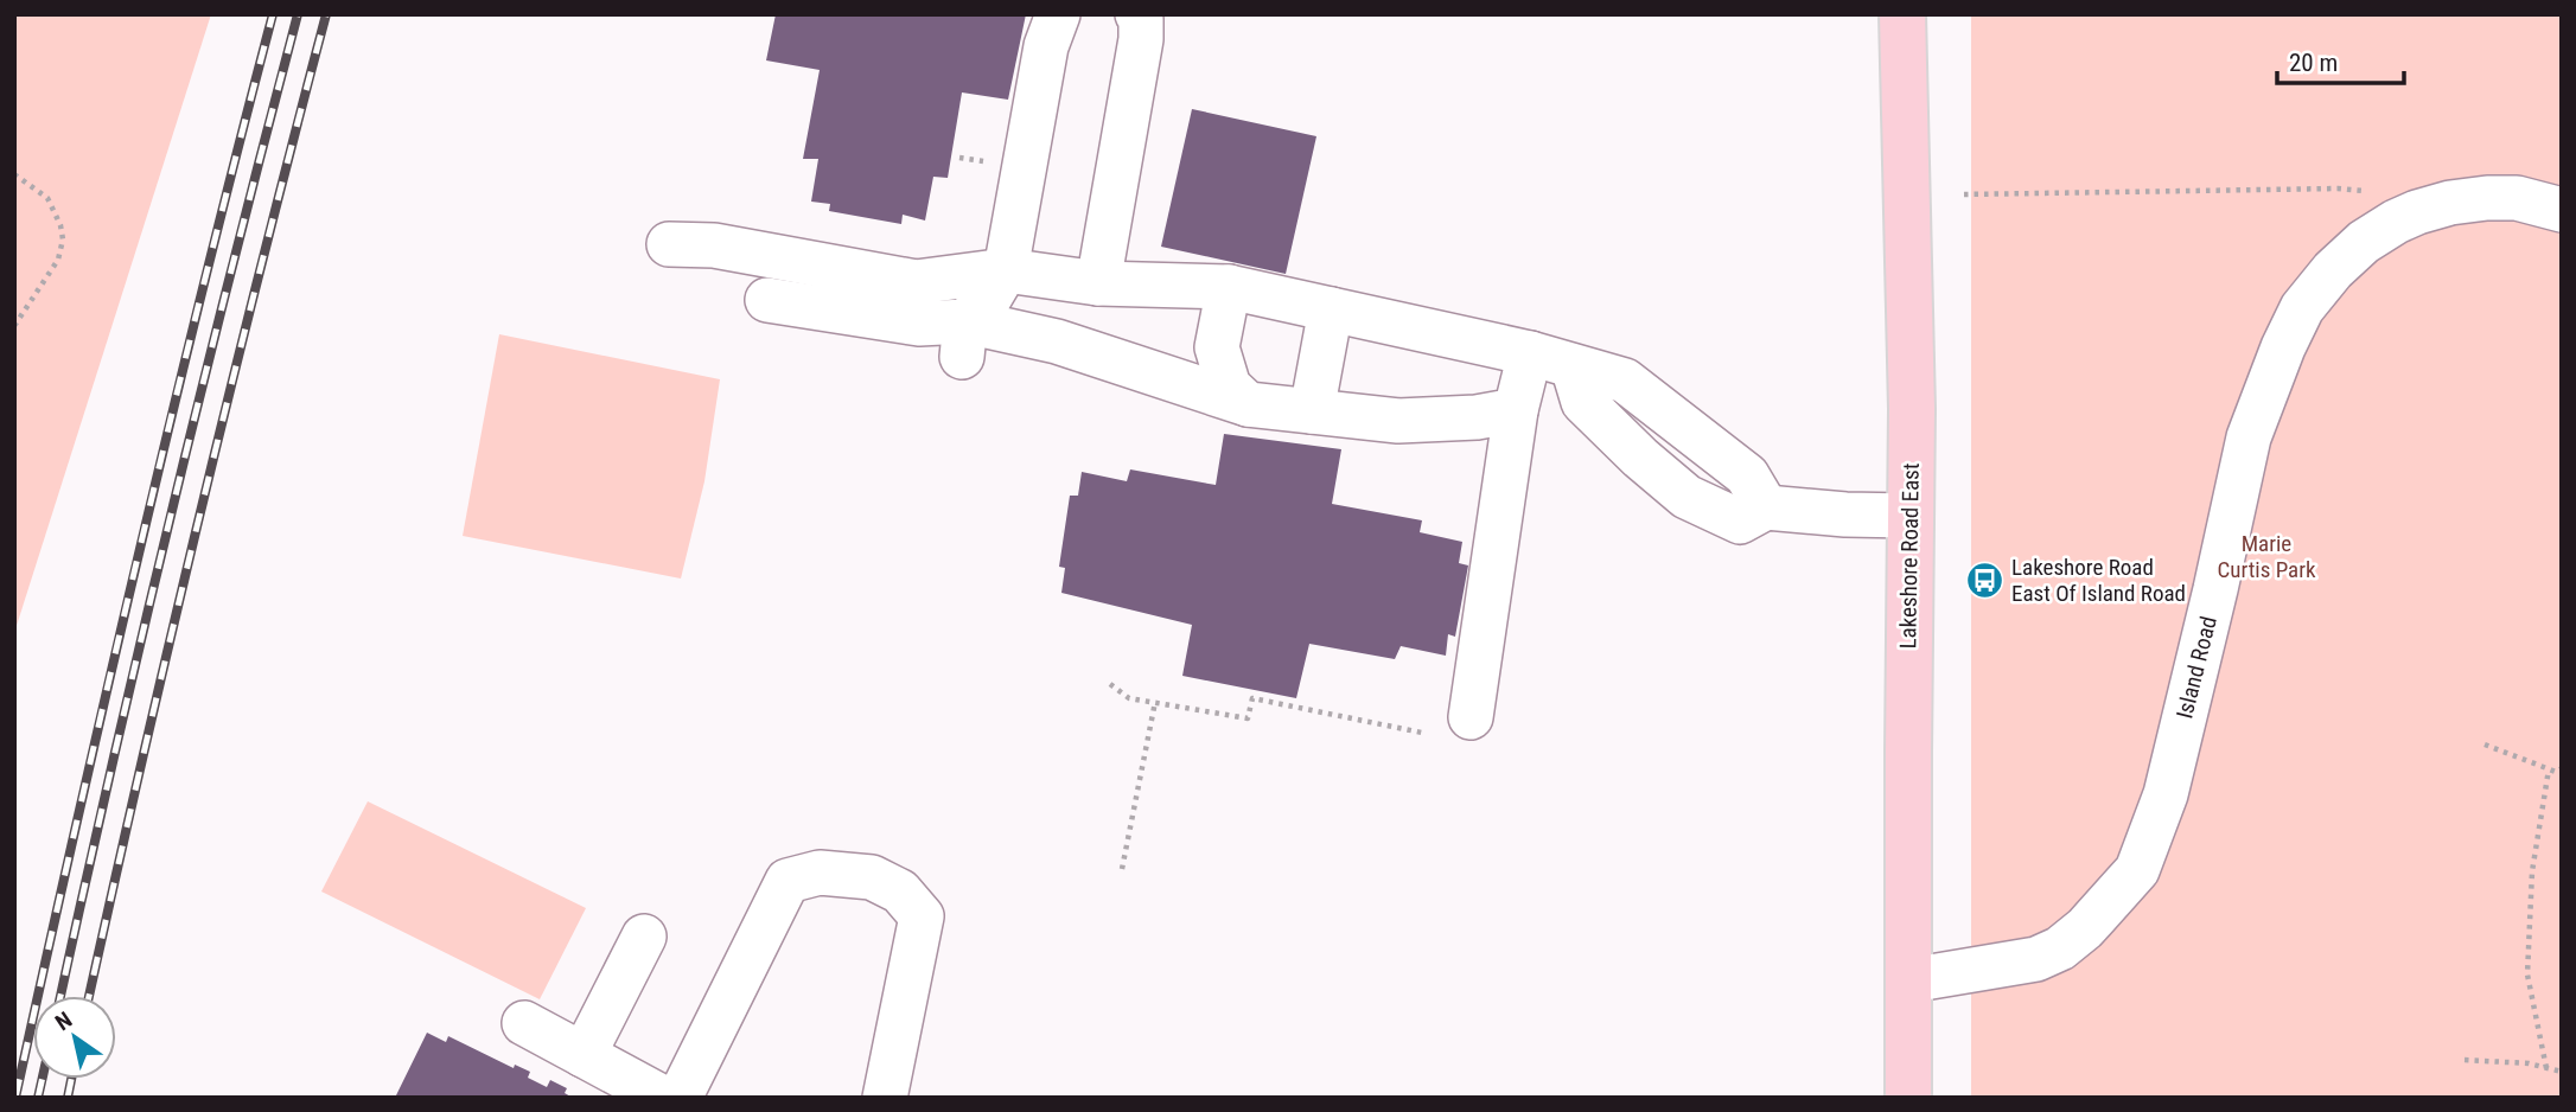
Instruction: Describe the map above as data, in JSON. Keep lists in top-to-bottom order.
{
  "streets": {
    "main road": ["Lakeshore Road East"],
    "street": ["Island Road"]
  },
  "crossings": [
    ["Lakeshore Road East", "Island Road"]
  ],
  "parks": ["Marie Curtis Park"],
  "places": {
    "bus stop": ["Lakeshore Road East Of Island Road"]
  },
  "scale_bar": "20 m",
  "north": "top left"
}
